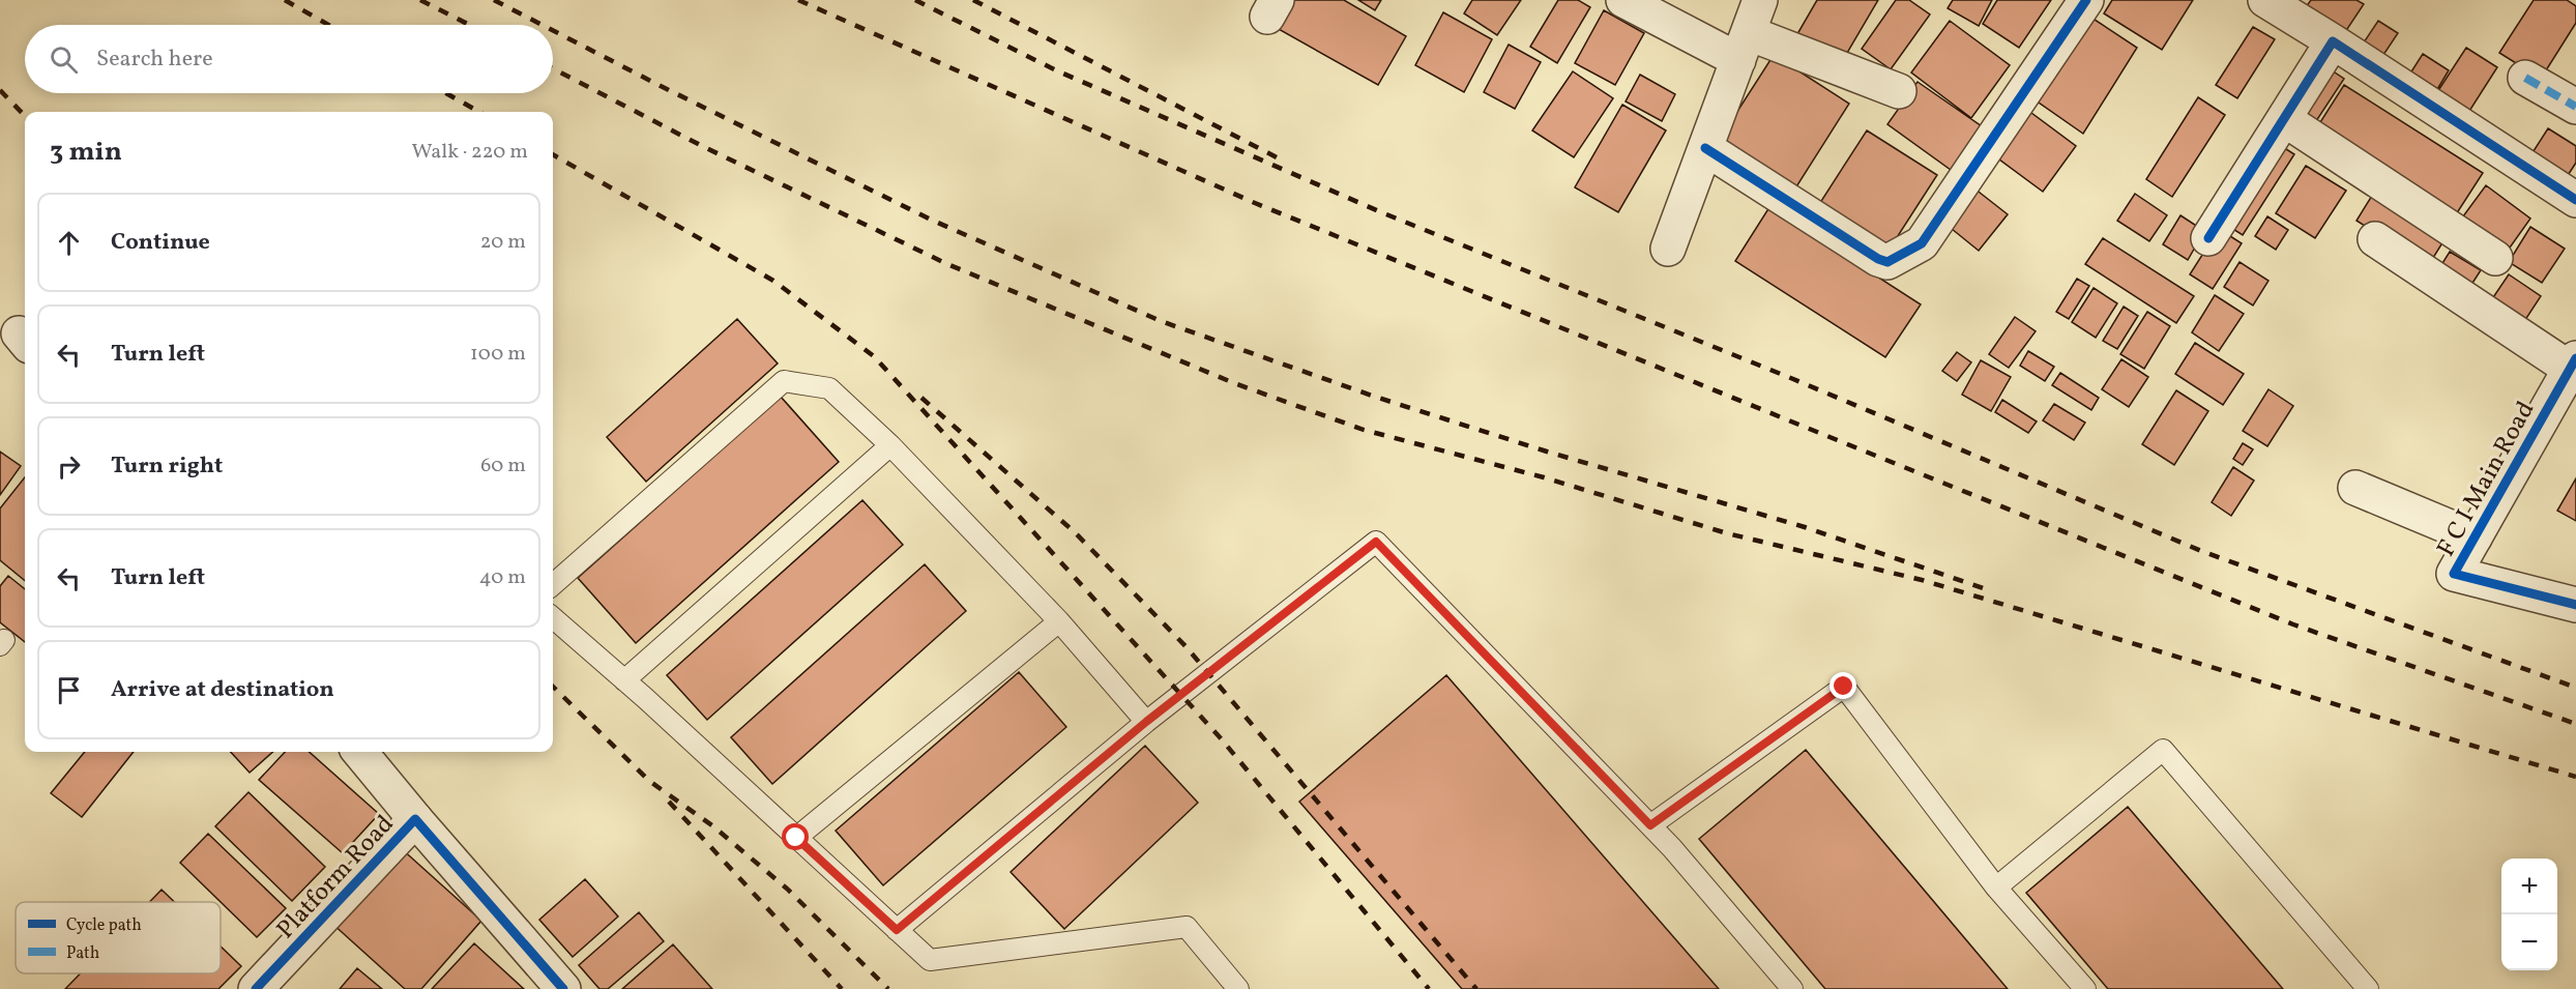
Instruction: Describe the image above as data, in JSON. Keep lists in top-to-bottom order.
{
  "streets": {
    "street": ["F C I Main Road", "Platform Road"]
  },
  "legend": ["Cycle path", "Path"],
  "page": {
    "search": "Search here",
    "heading": ["3 min", "Walk · 220 m"],
    "list": [
      ["Continue", "20 m"],
      ["Turn left", "100 m"],
      ["Turn right", "60 m"],
      ["Turn left", "40 m"],
      "Arrive at destination"
    ],
    "map_buttons": ["+", "−"]
  }
}
